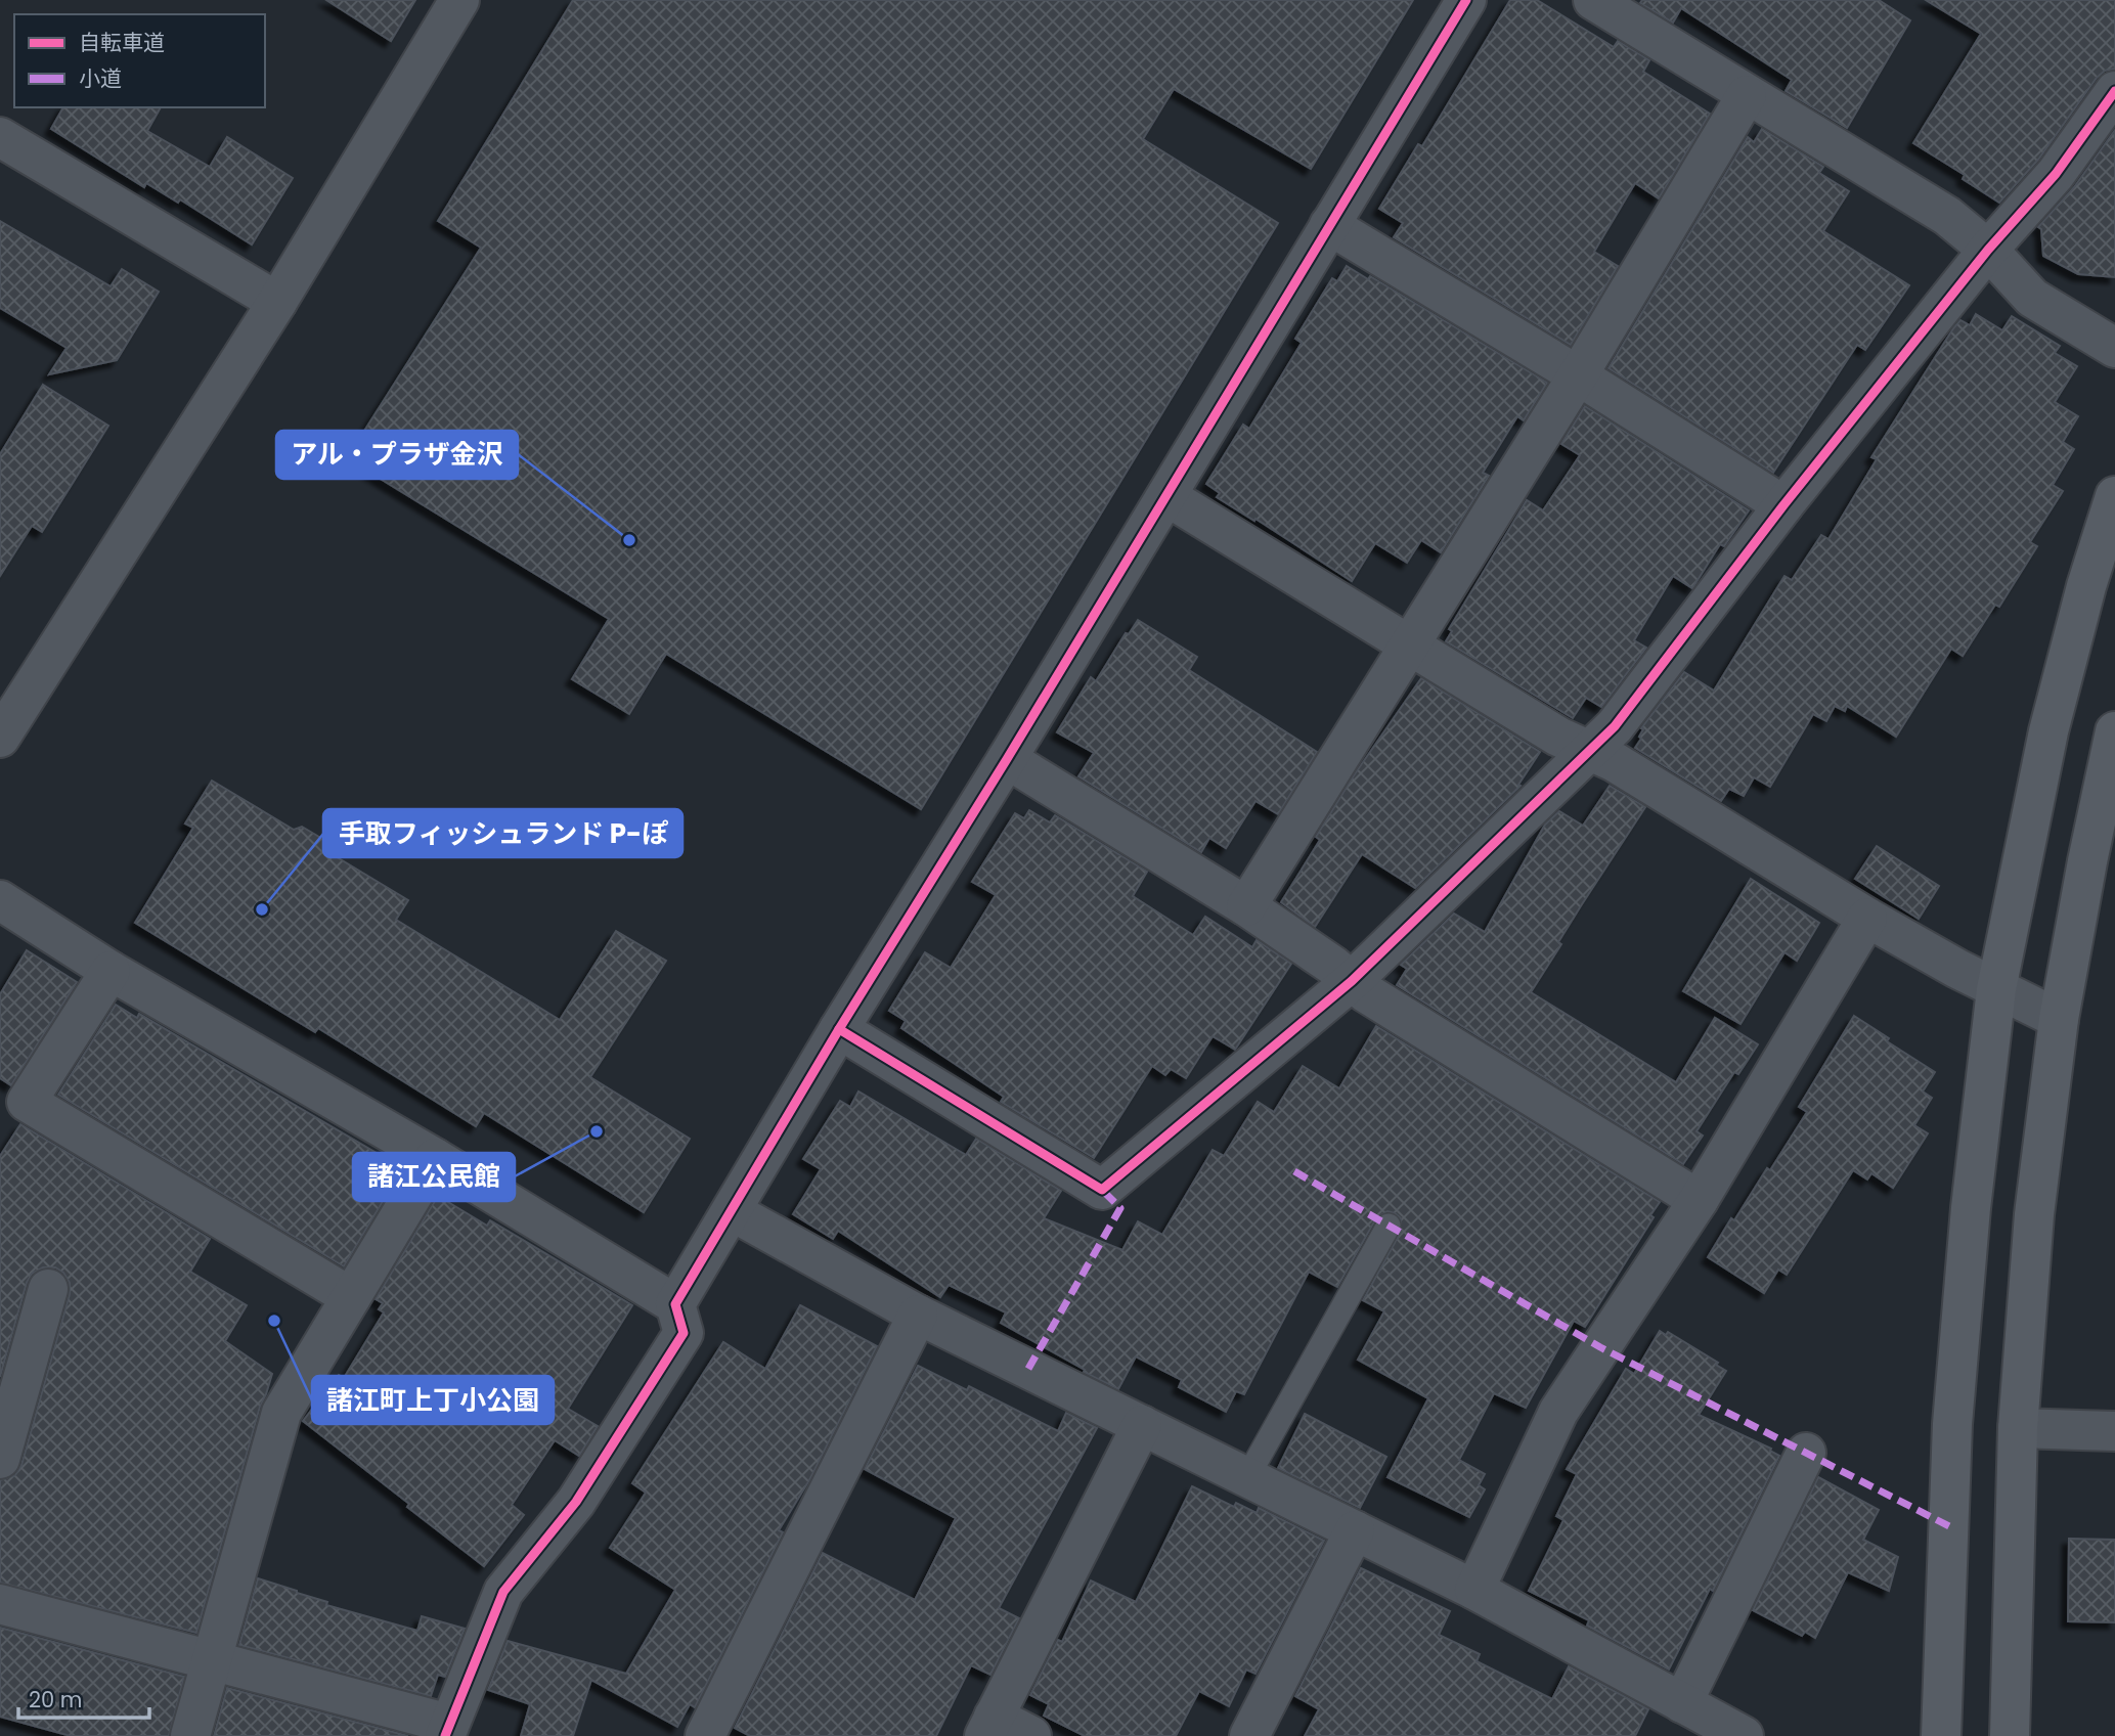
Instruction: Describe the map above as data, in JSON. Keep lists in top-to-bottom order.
{
  "places": [
    "アル・プラザ金沢",
    "手取フィッシュランド P-ぽ",
    "諸江公民館",
    "諸江町上丁小公園"
  ],
  "legend": ["自転車道", "小道"],
  "scale_bar": "20 m"
}
